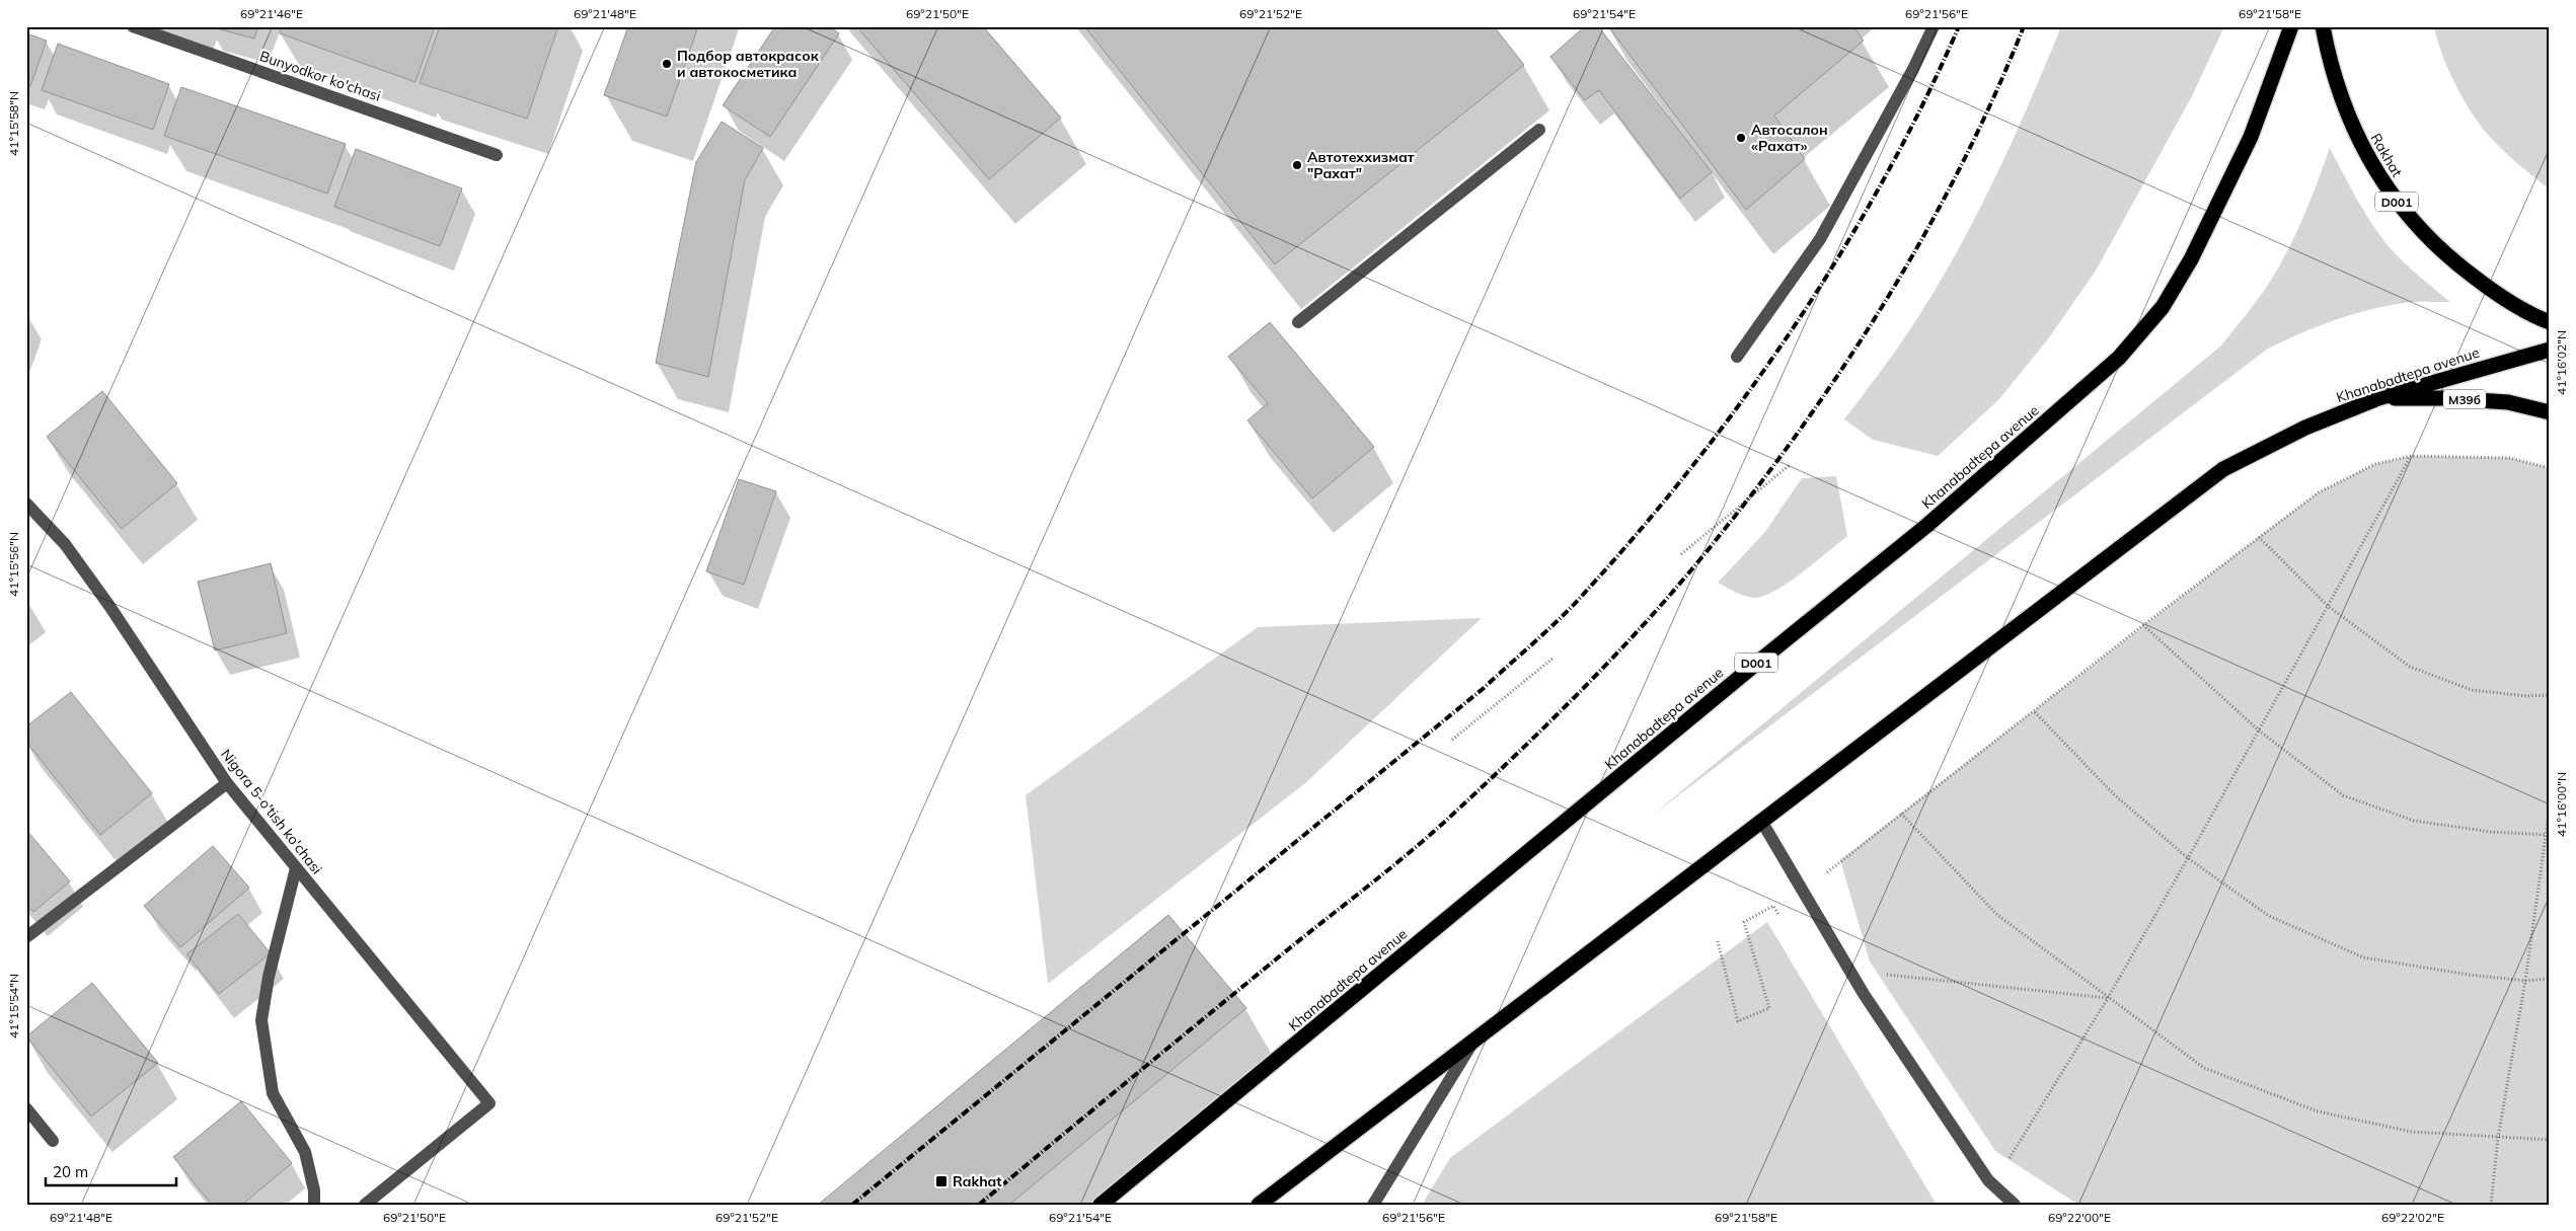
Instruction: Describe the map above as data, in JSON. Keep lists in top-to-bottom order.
{
  "streets": {
    "highway": [
      "Rakhat",
      "D001",
      "Khanabadtepa avenue",
      "M39б"
    ],
    "street": ["Bunyodkor ko'chasi", "Nigora 5-o'tish ko'chasi"]
  },
  "crossings": [
    ["Khanabadtepa avenue", "M39б"]
  ],
  "places": {
    "other": ["Подбор автокрасок и автокосметика", "Автосалон «Рахат»", "Автотеххизмат \"Рахат\""],
    "transit": ["Rakhat"]
  },
  "scale_bar": "20 m",
  "coordinates": [
    "69°21'46\"E",
    "69°21'48\"E",
    "69°21'50\"E",
    "69°21'52\"E",
    "69°21'54\"E",
    "69°21'56\"E",
    "69°21'58\"E",
    "41°15'58\"N",
    "41°16'02\"N",
    "41°15'56\"N",
    "41°16'00\"N",
    "41°15'54\"N",
    "69°22'00\"E",
    "69°22'02\"E"
  ]
}
